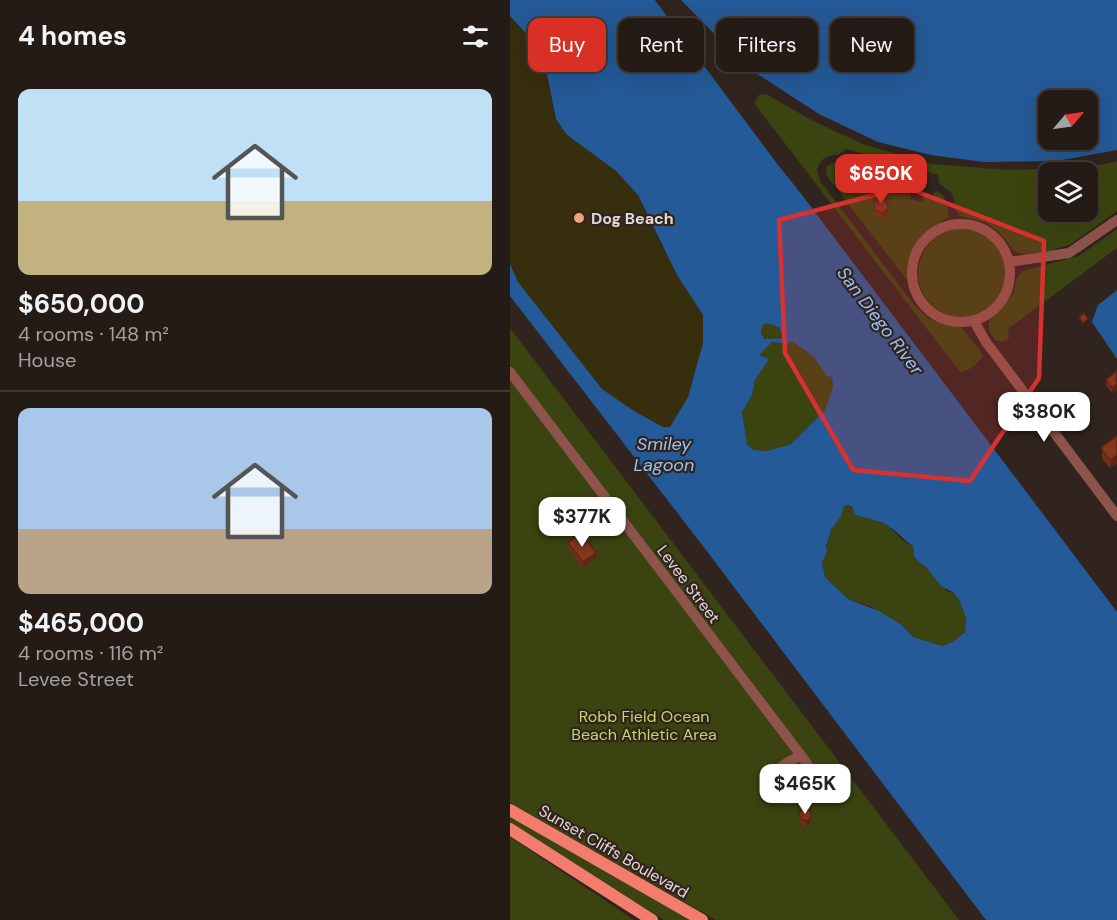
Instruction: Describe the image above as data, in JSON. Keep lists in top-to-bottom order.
{
  "streets": {
    "main road": ["Sunset Cliffs Boulevard"],
    "street": ["Levee Street"]
  },
  "water": ["San Diego River", "Smiley Lagoon"],
  "parks": ["Robb Field Ocean Beach Athletic Area"],
  "places": ["Dog Beach"],
  "north": "top right",
  "page": {
    "heading": "4 homes",
    "chip": [
      "Buy",
      "Rent",
      "Filters",
      "New"
    ],
    "list": [
      {
        "name": "$650,000",
        "note": "4 rooms · 148 m² · House"
      },
      {
        "name": "$465,000",
        "note": "4 rooms · 116 m² · Levee Street"
      }
    ],
    "price": [
      "$650K",
      "$380K",
      "$377K",
      "$465K"
    ]
  }
}
